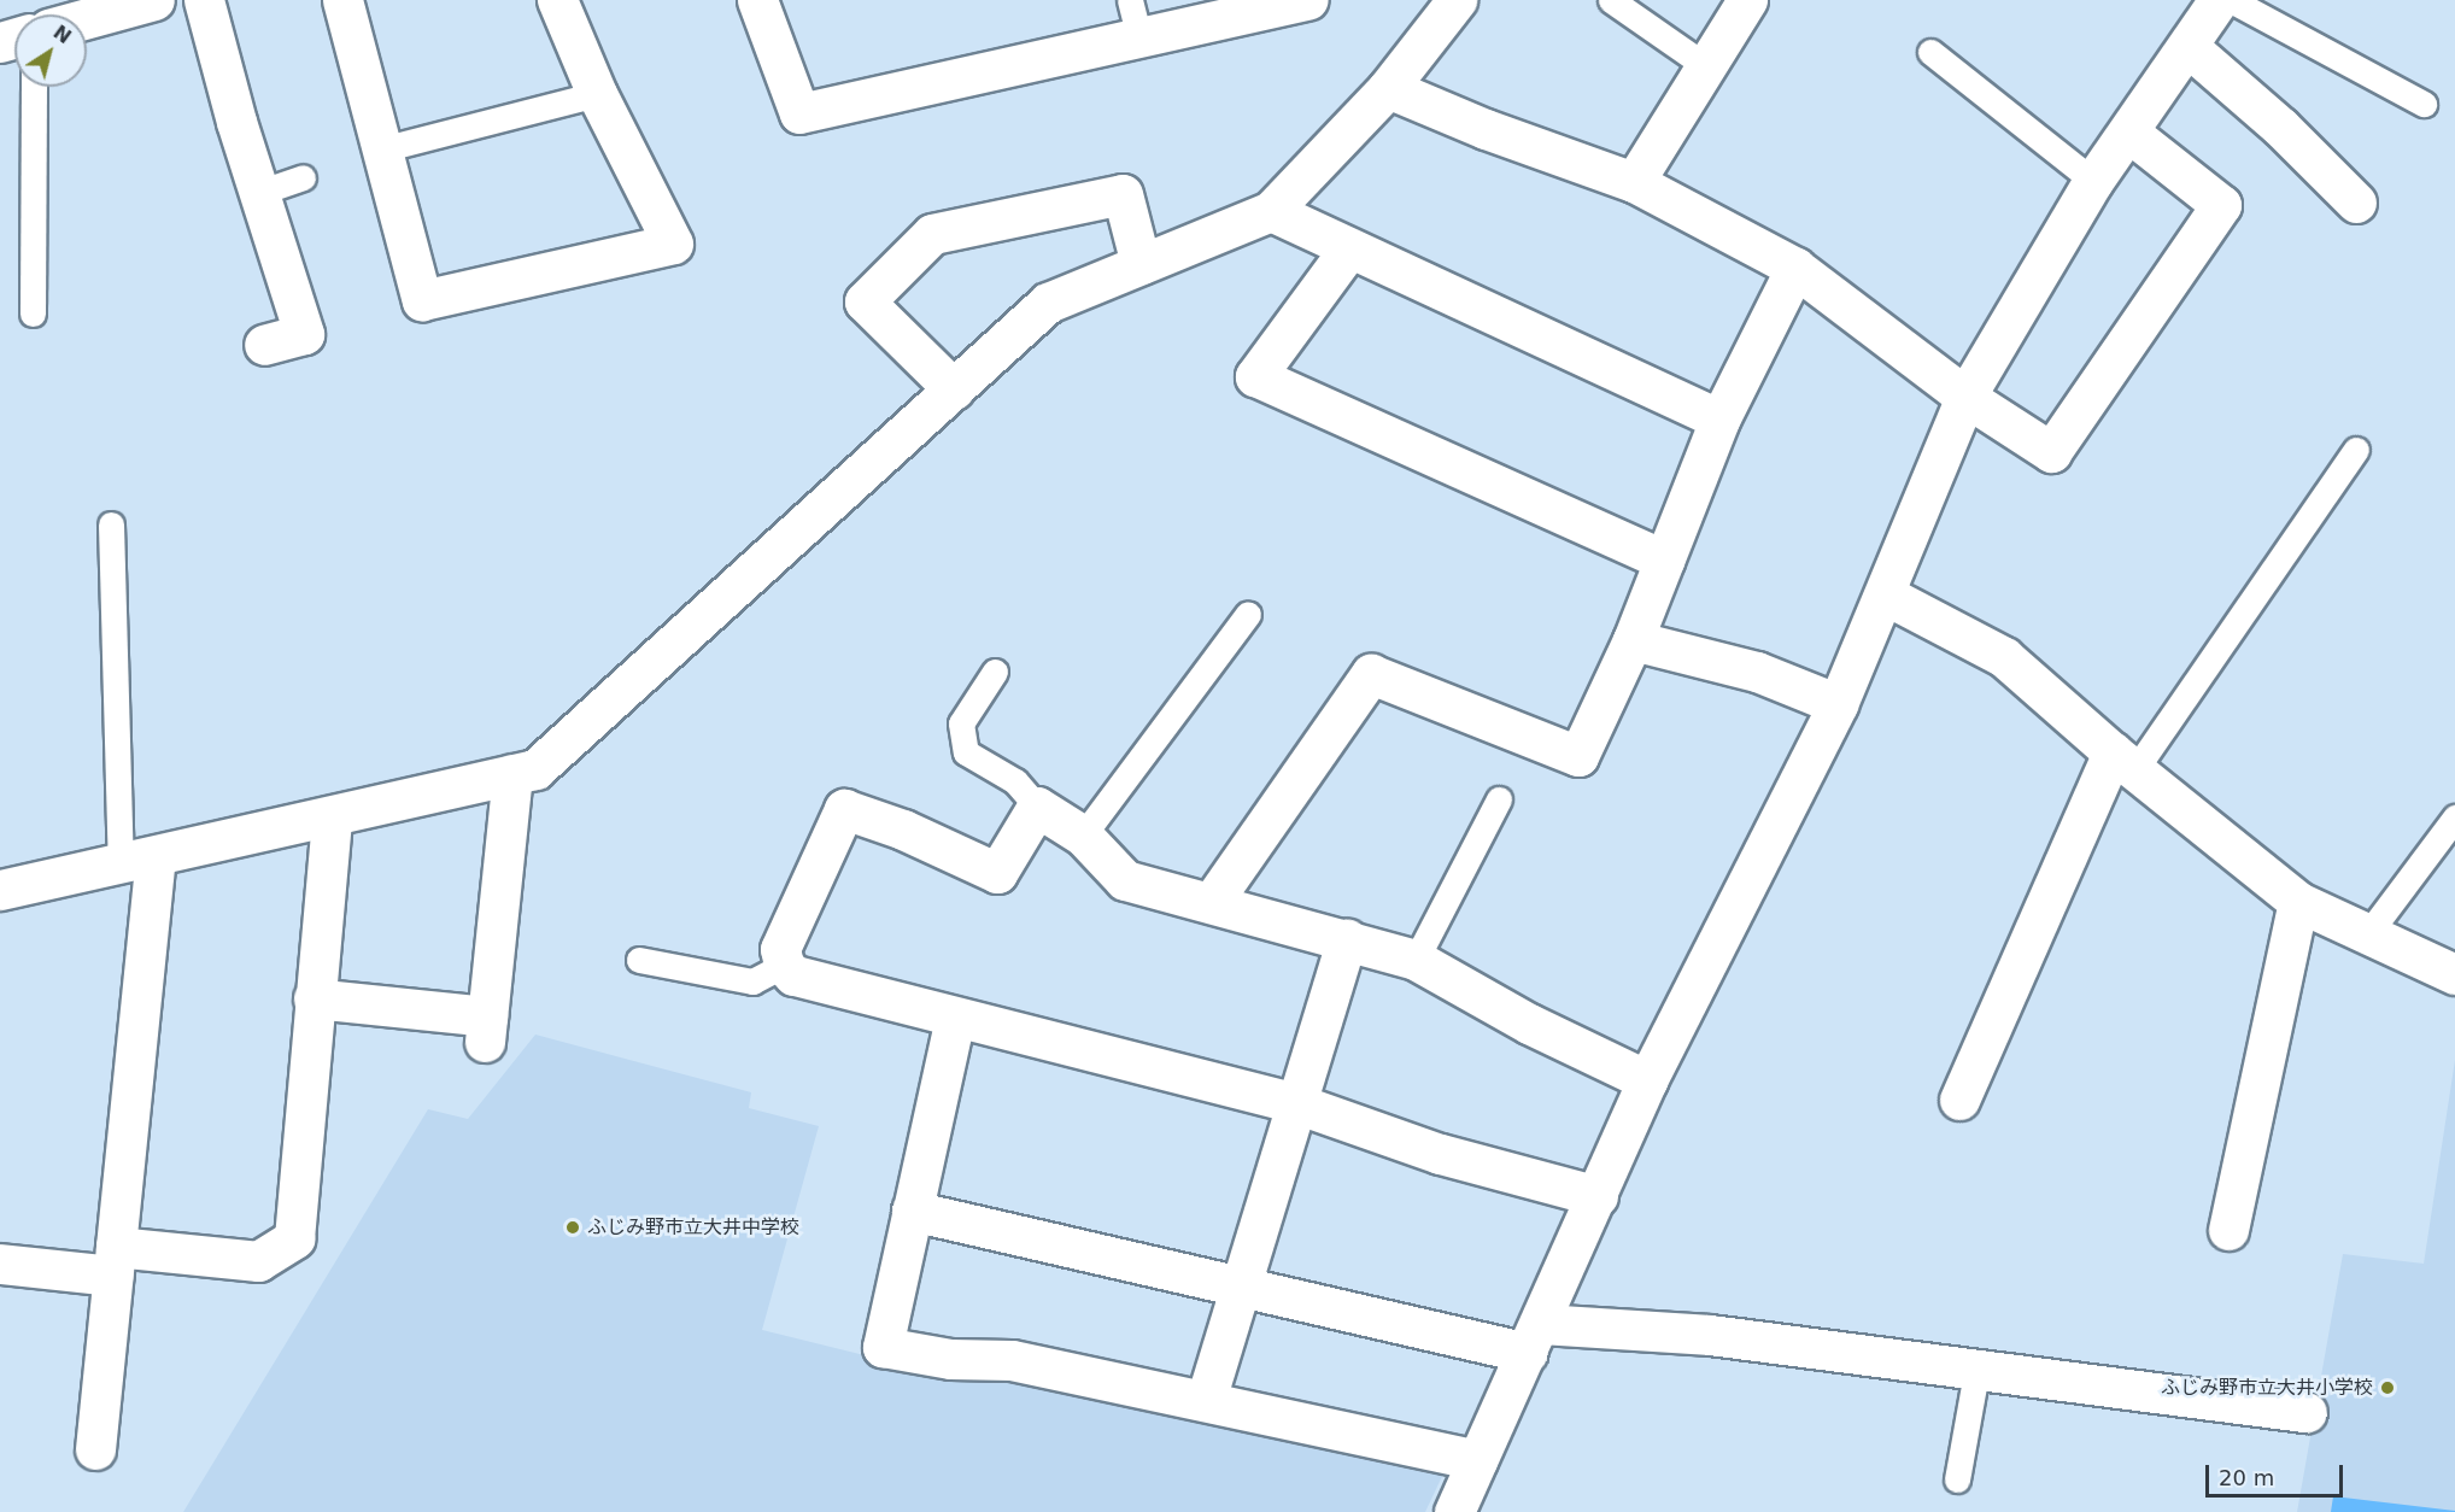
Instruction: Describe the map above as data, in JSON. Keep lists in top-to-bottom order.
{
  "places": ["ふじみ野市立大井中学校", "ふじみ野市立大井小学校"],
  "scale_bar": "20 m",
  "north": "top right"
}
